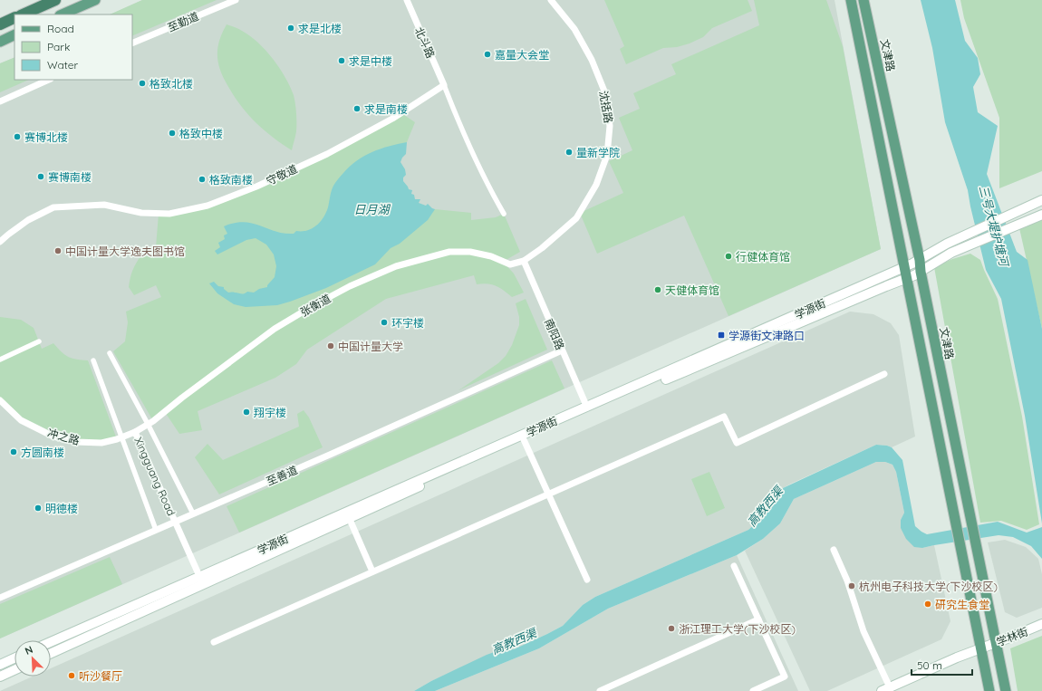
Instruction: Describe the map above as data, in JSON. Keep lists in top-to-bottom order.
{
  "streets": {
    "main road": ["文津路", "学源街", "学林街"],
    "street": [
      "至勤道",
      "北斗路",
      "沈括路",
      "守敬道",
      "张衡道",
      "南阳路",
      "冲之路",
      "至善道",
      "Xingguang Road"
    ]
  },
  "crossings": [
    ["北斗路", "守敬道"],
    ["文津路", "学源街"],
    ["文津路", "学林街"],
    ["沈括路", "张衡道"],
    ["沈括路", "南阳路"],
    ["张衡道", "南阳路"],
    ["张衡道", "冲之路"],
    ["张衡道", "Xingguang Road"],
    ["学源街", "南阳路"],
    ["学源街", "Xingguang Road"],
    ["南阳路", "至善道"],
    ["冲之路", "Xingguang Road"],
    ["至善道", "Xingguang Road"]
  ],
  "water": ["日月湖", "三号大堤护塘河", "高教西渠"],
  "places": {
    "other": [
      "求是北楼",
      "嘉量大会堂",
      "求是中楼",
      "格致北楼",
      "求是南楼",
      "格致中楼",
      "赛博北楼",
      "量新学院",
      "赛博南楼",
      "格致南楼",
      "中国计量大学逸夫图书馆",
      "行健体育馆",
      "天健体育馆",
      "环宇楼",
      "中国计量大学",
      "翔宇楼",
      "方圆南楼",
      "明德楼",
      "杭州电子科技大学(下沙校区)",
      "研究生食堂",
      "浙江理工大学(下沙校区)",
      "听沙餐厅"
    ],
    "transit": ["学源街文津路口"]
  },
  "legend": ["Road", "Park", "Water"],
  "scale_bar": "50 m",
  "north": "top left"
}
